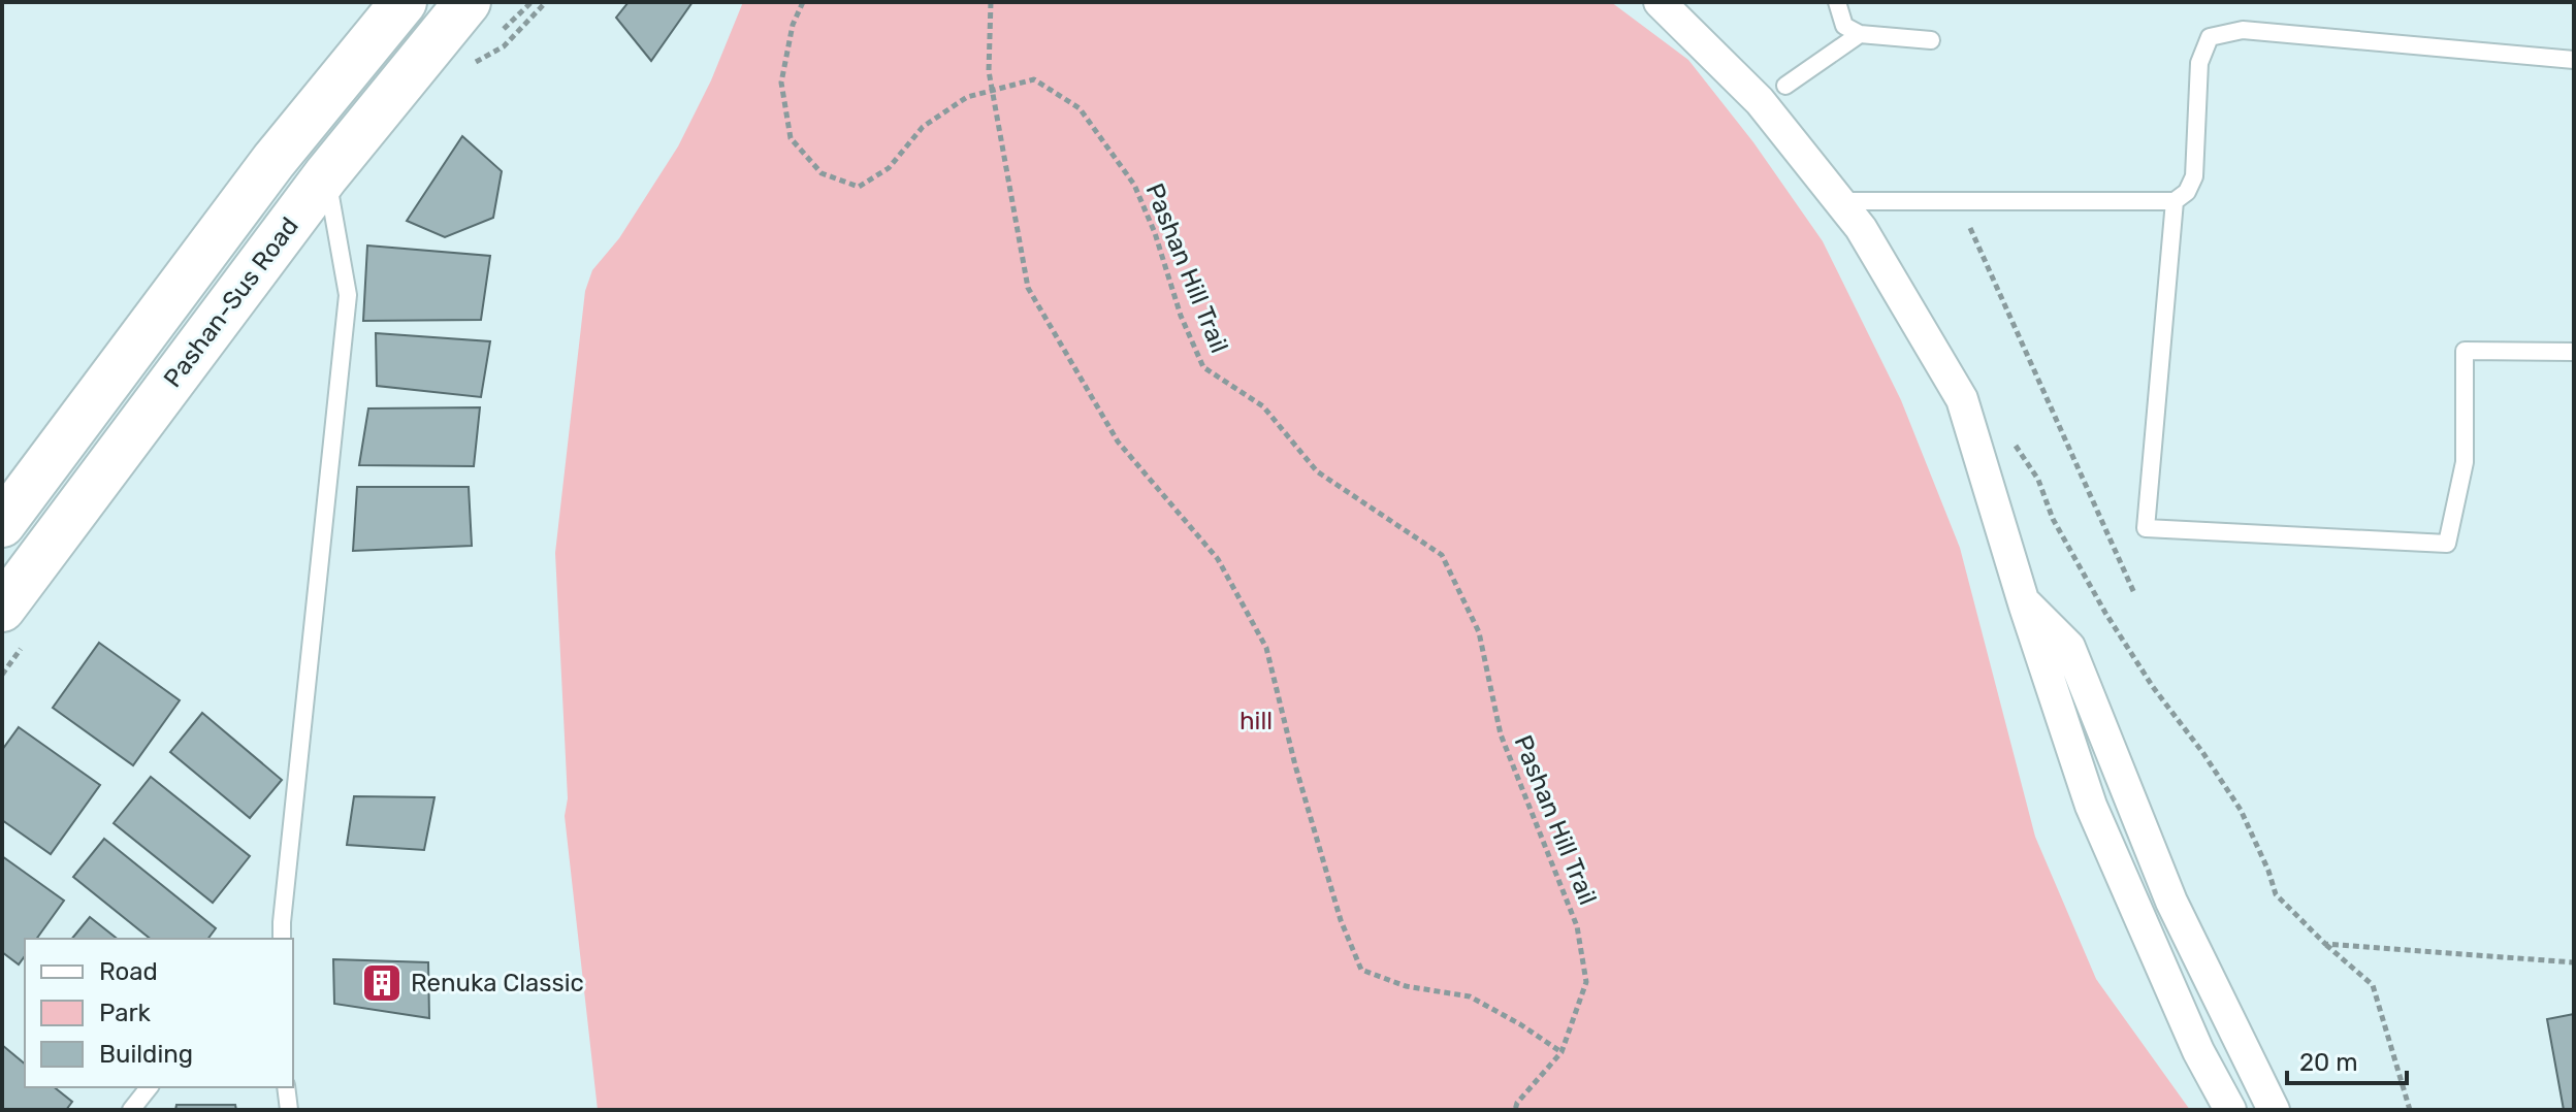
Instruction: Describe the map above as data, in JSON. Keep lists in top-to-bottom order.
{
  "streets": {
    "main road": ["Pashan-Sus Road"],
    "path": ["Pashan Hill Trail"]
  },
  "parks": ["hill"],
  "places": {
    "building": ["Renuka Classic"]
  },
  "legend": ["Road", "Park", "Building"],
  "scale_bar": "20 m"
}
